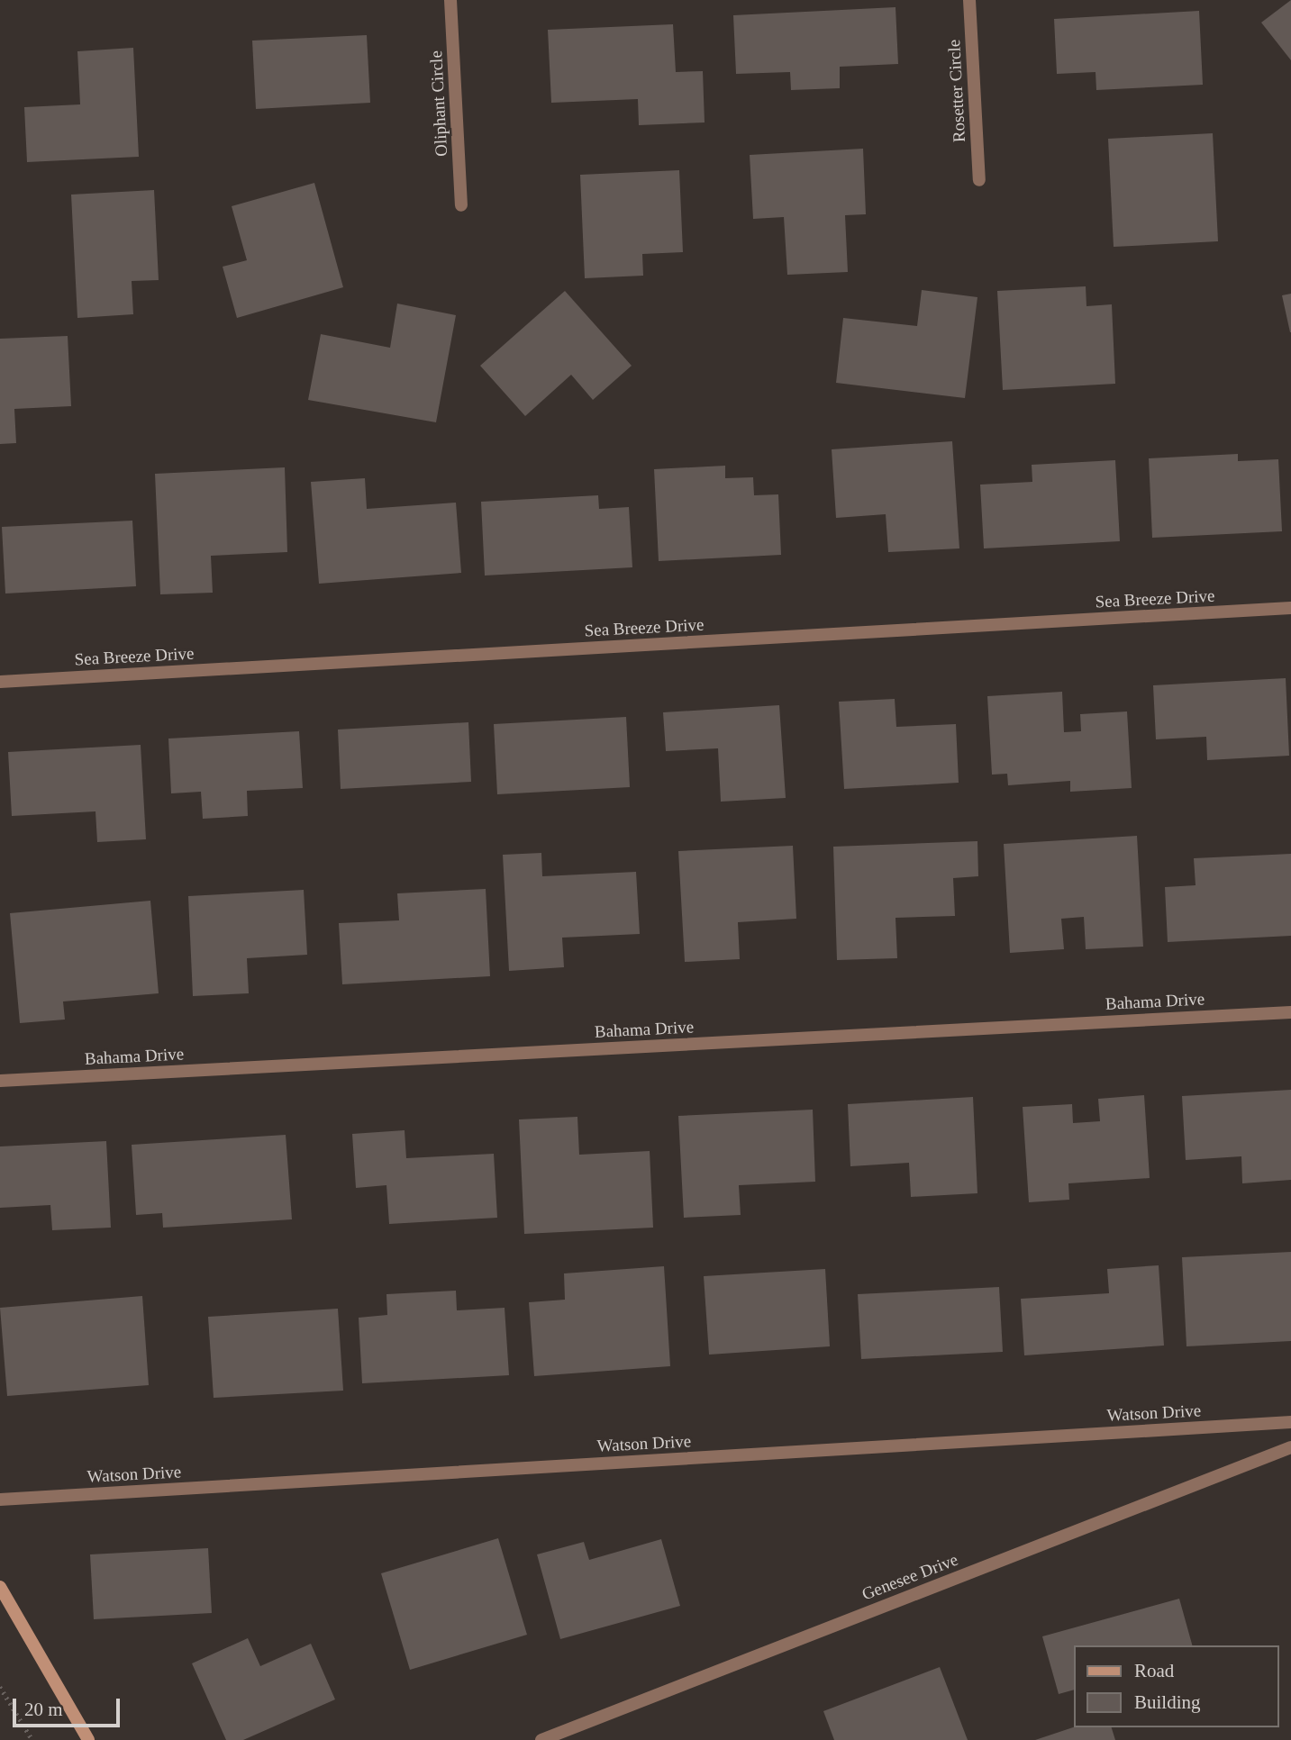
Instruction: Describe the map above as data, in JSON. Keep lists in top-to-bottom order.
{
  "streets": {
    "street": [
      "Rosetter Circle",
      "Oliphant Circle",
      "Sea Breeze Drive",
      "Bahama Drive",
      "Watson Drive",
      "Genesee Drive"
    ]
  },
  "legend": ["Road", "Building"],
  "scale_bar": "20 m"
}
